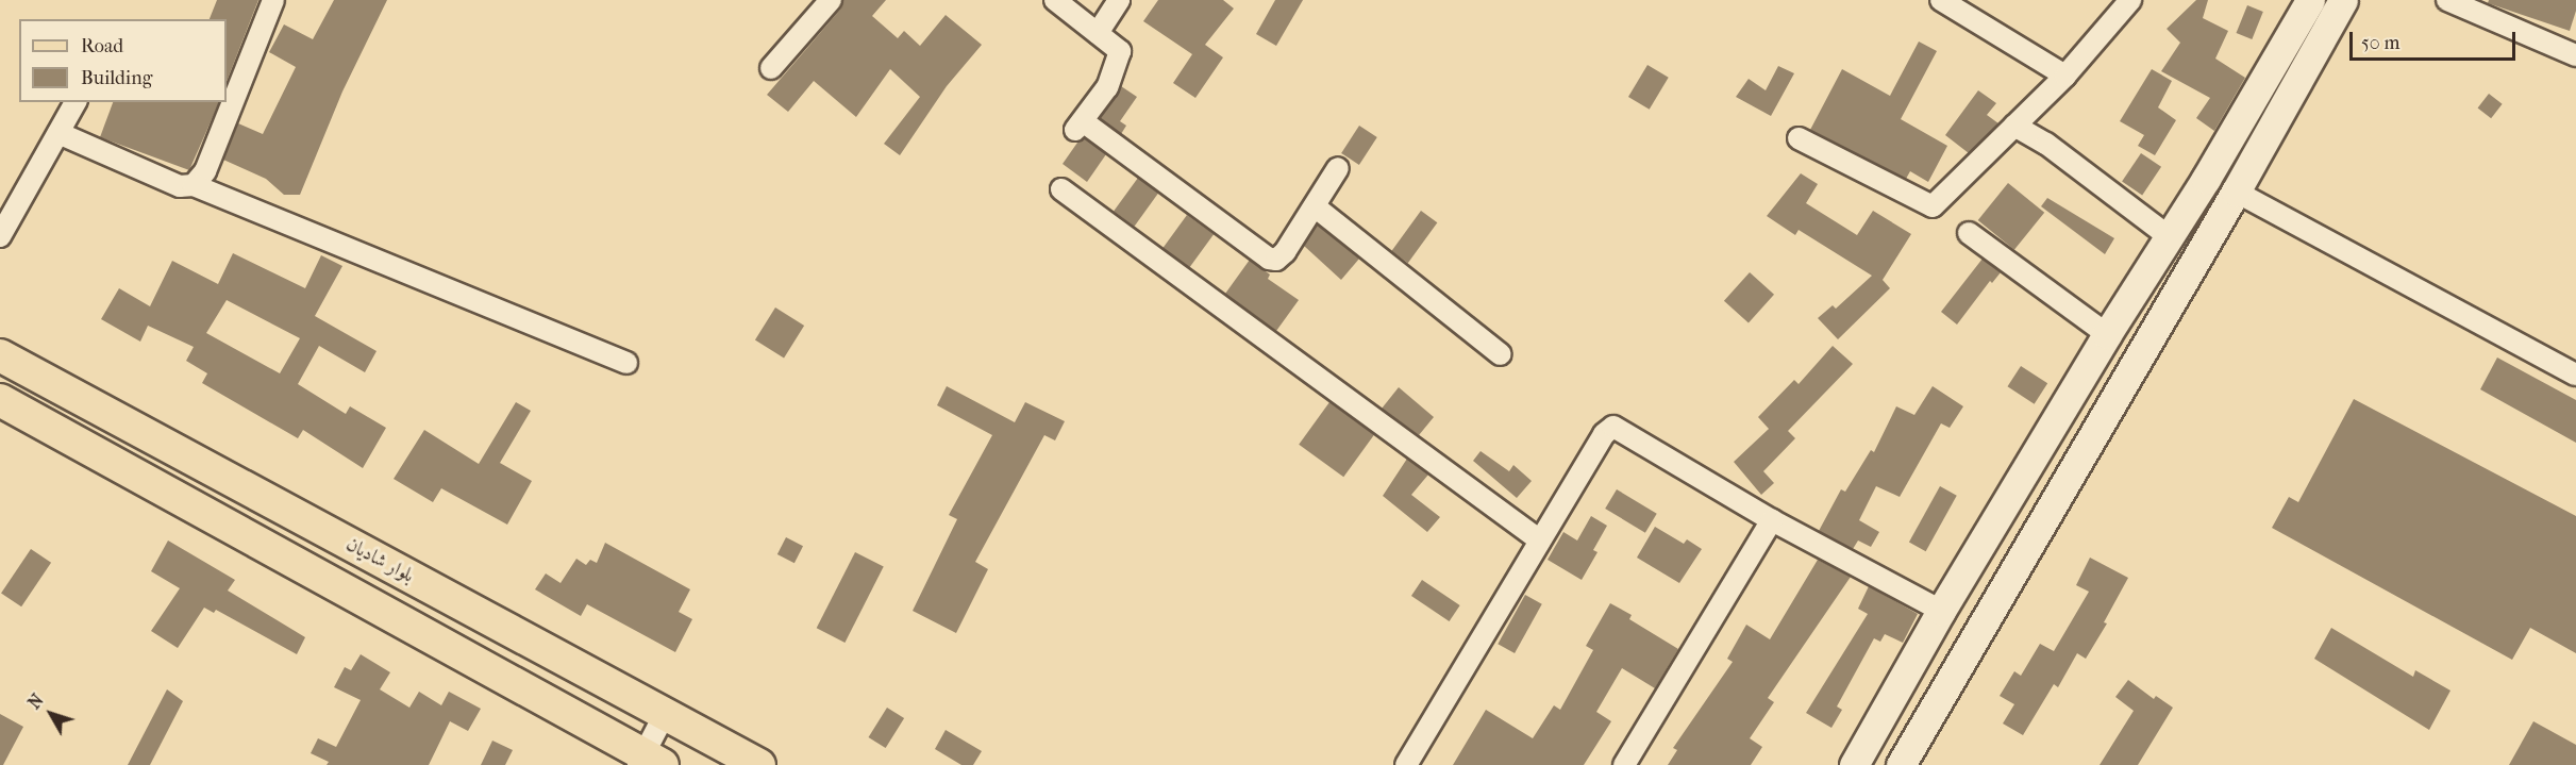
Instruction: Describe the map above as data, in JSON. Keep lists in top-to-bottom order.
{
  "streets": {
    "main road": ["بلوار شادیان"]
  },
  "legend": ["Road", "Building"],
  "scale_bar": "50 m",
  "north": "top left"
}
